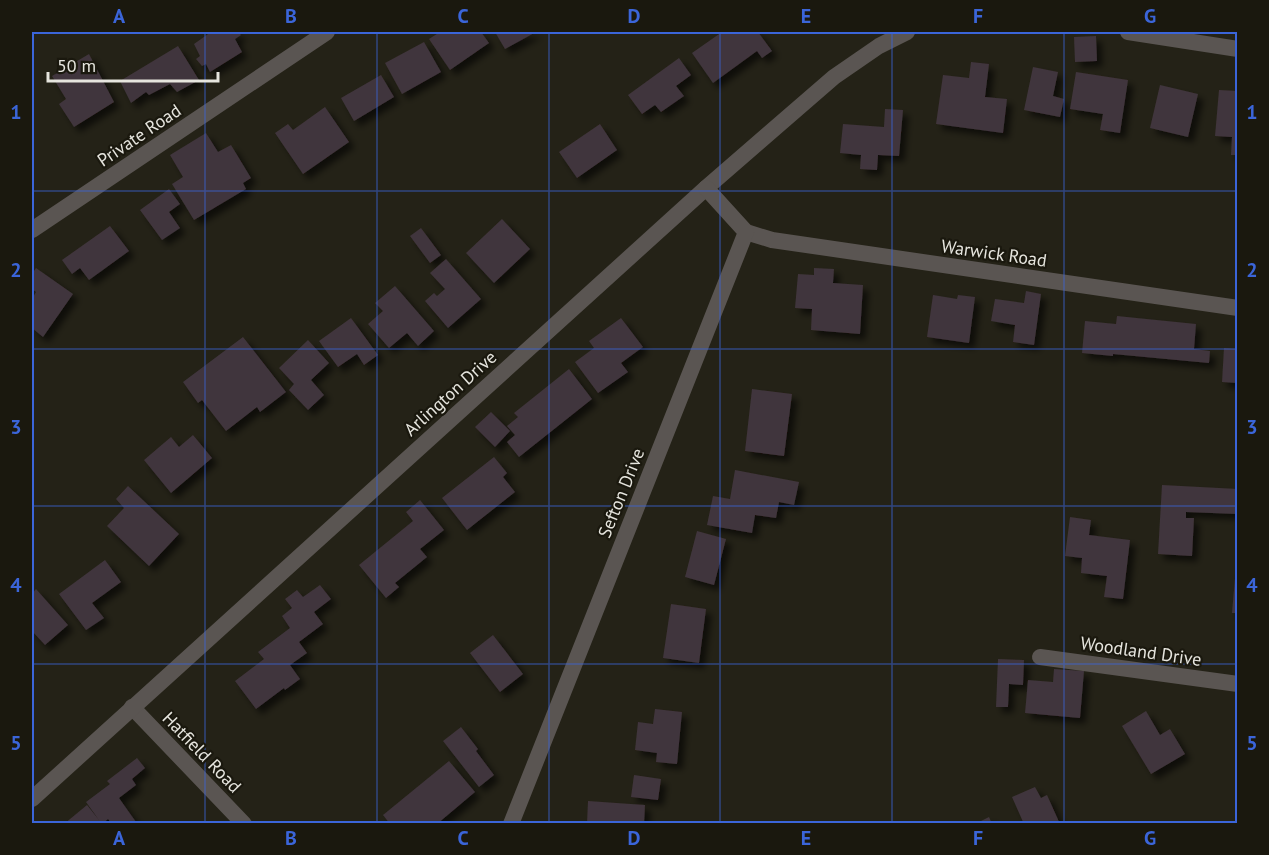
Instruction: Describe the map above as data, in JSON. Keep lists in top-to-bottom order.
{
  "streets": {
    "street": [
      "Private Road",
      "Warwick Road",
      "Arlington Drive",
      "Sefton Drive",
      "Woodland Drive",
      "Hatfield Road"
    ]
  },
  "crossings": [
    ["Warwick Road", "Sefton Drive"],
    ["Arlington Drive", "Hatfield Road"]
  ],
  "scale_bar": "50 m",
  "grid": {
    "columns": [
      "A",
      "B",
      "C",
      "D",
      "E",
      "F",
      "G"
    ],
    "rows": [
      "1",
      "2",
      "3",
      "4",
      "5"
    ]
  }
}
